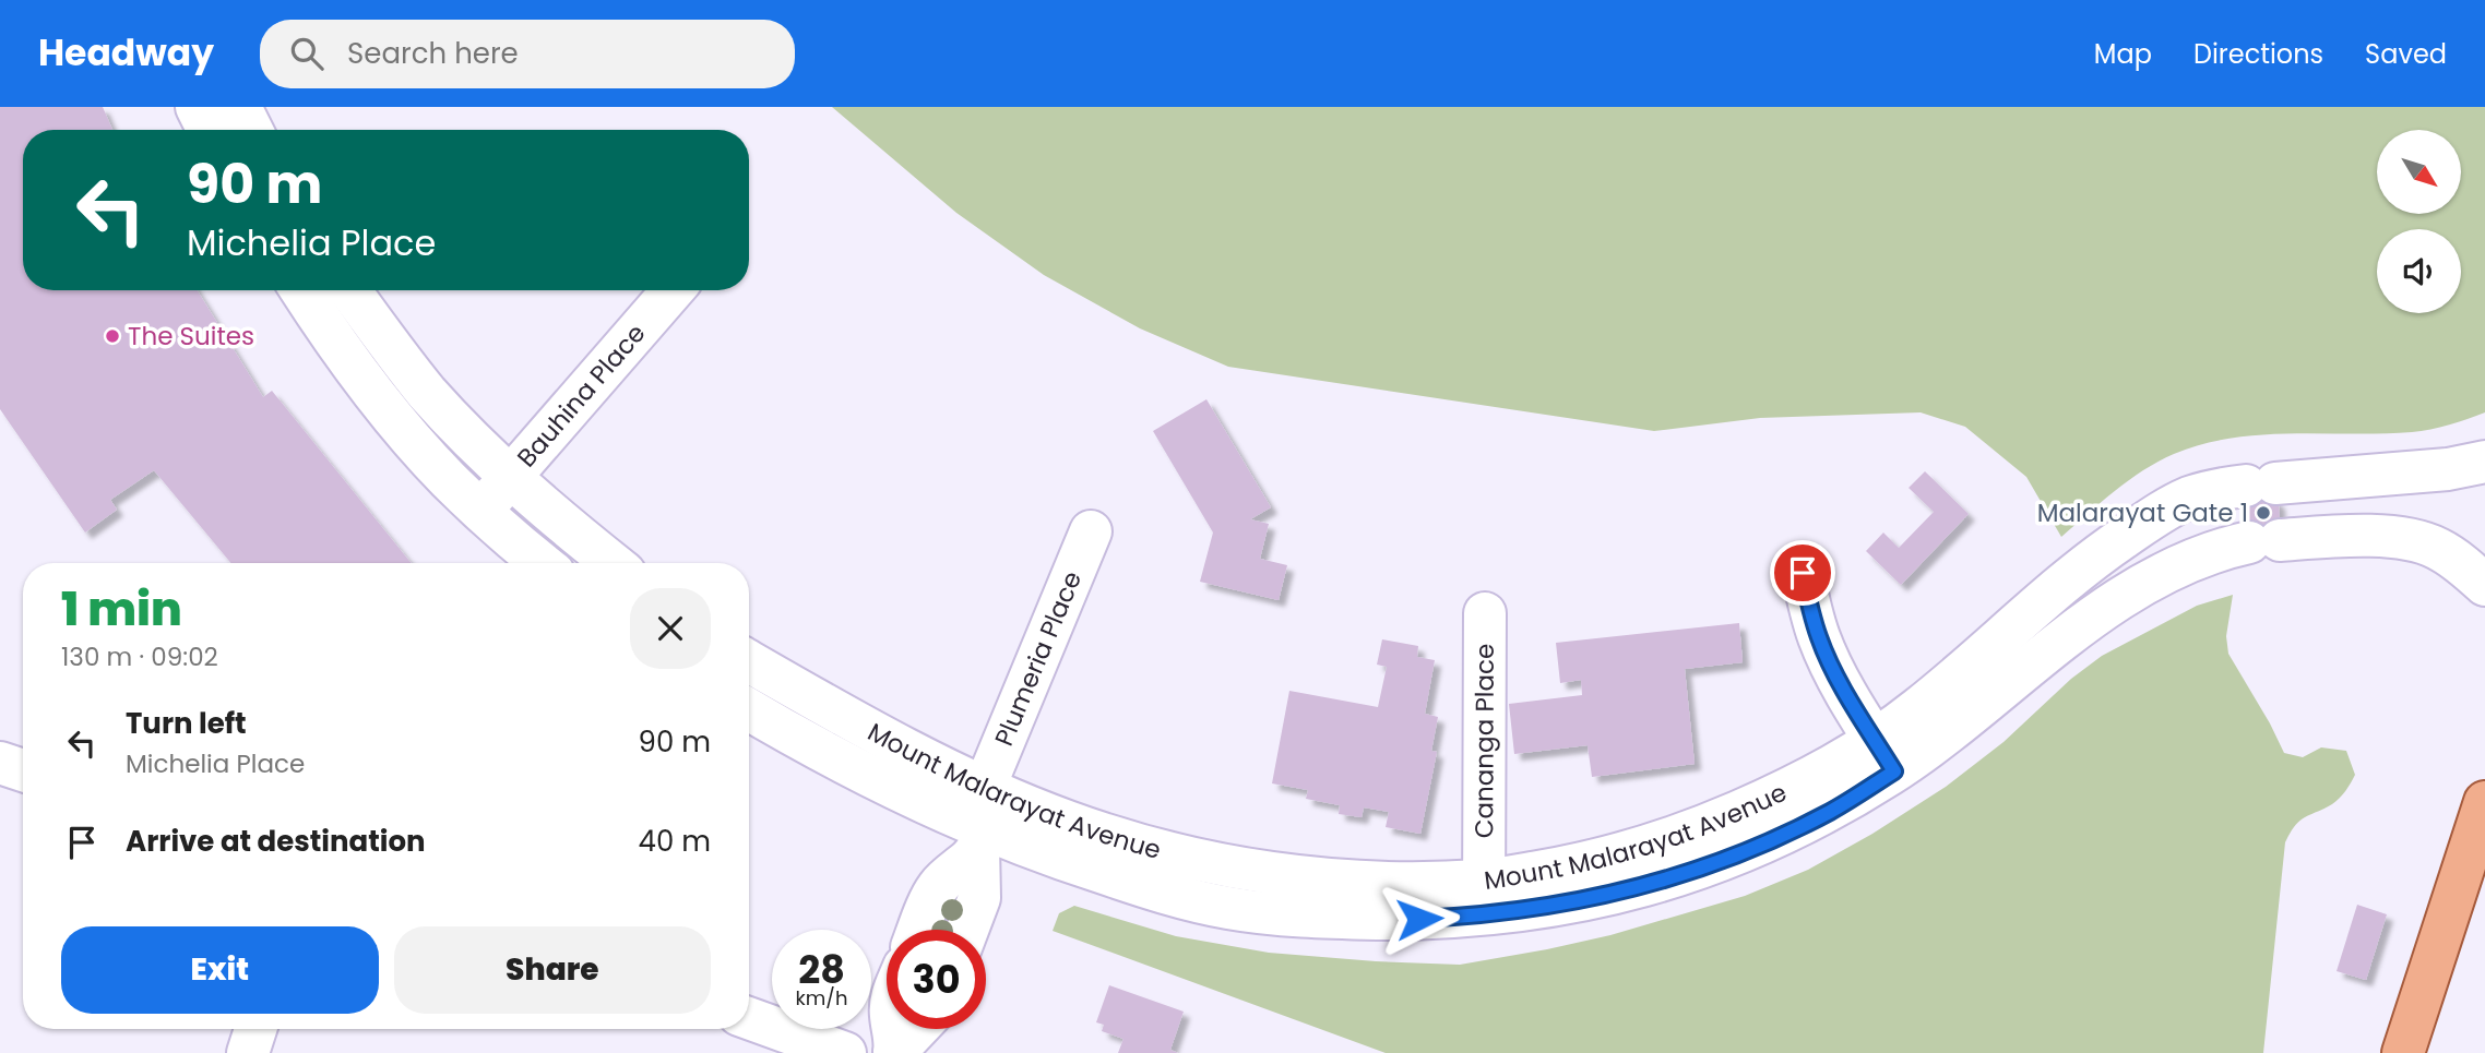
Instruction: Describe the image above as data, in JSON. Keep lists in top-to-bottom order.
{
  "streets": {
    "street": [
      "Bauhina Place",
      "Plumeria Place",
      "Cananga Place",
      "Mount Malarayat Avenue"
    ]
  },
  "crossings": [
    ["Plumeria Place", "Mount Malarayat Avenue"],
    ["Cananga Place", "Mount Malarayat Avenue"]
  ],
  "places": ["The Suites", "Malarayat Gate 1"],
  "north": "bottom right",
  "page": {
    "header": "Headway",
    "search": "Search here",
    "nav": ["Map", "Directions", "Saved"],
    "turn": ["90 m", "Michelia Place"],
    "heading": ["1 min", "130 m · 09:02"],
    "list": [
      {
        "name": "Turn left",
        "note": "Michelia Place",
        "value": "90 m"
      },
      {
        "name": "Arrive at destination",
        "value": "40 m"
      }
    ],
    "buttons": ["Exit", "Share"],
    "speed": "28 km/h",
    "limit": "30"
  }
}
